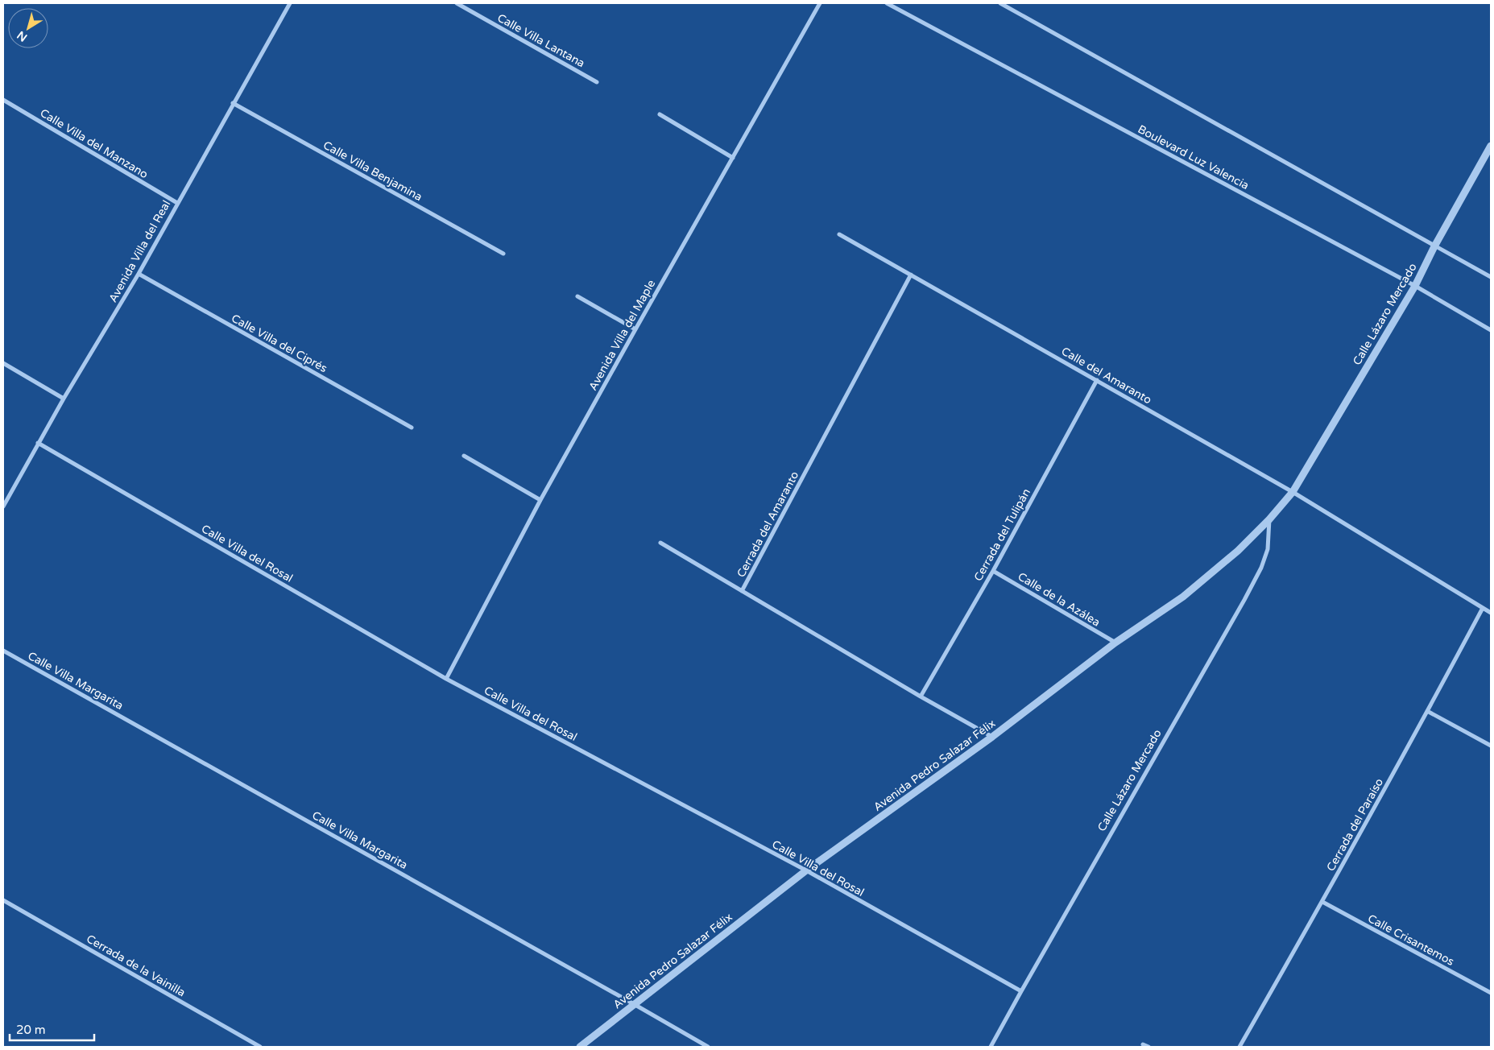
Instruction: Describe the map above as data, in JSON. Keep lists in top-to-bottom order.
{
  "streets": {
    "street": [
      "Calle Villa Lantana",
      "Calle Villa del Manzano",
      "Boulevard Luz Valencia",
      "Calle Villa Benjamina",
      "Avenida Villa del Real",
      "Calle Lázaro Mercado",
      "Avenida Villa del Maple",
      "Calle Villa del Ciprés",
      "Calle del Amaranto",
      "Cerrada del Amaranto",
      "Cerrada del Tulipán",
      "Calle Villa del Rosal",
      "Calle de la Azálea",
      "Calle Villa Margarita",
      "Avenida Pedro Salazar Félix",
      "Cerrada del Paraíso",
      "Calle Crisantemos",
      "Cerrada de la Vainilla"
    ]
  },
  "crossings": [
    ["Calle Villa del Manzano", "Avenida Villa del Real"],
    ["Boulevard Luz Valencia", "Calle Lázaro Mercado"],
    ["Calle Villa Benjamina", "Avenida Villa del Real"],
    ["Avenida Villa del Real", "Calle Villa del Ciprés"],
    ["Avenida Villa del Real", "Calle Villa del Rosal"],
    ["Calle Lázaro Mercado", "Calle del Amaranto"],
    ["Calle Lázaro Mercado", "Calle Villa del Rosal"],
    ["Calle Lázaro Mercado", "Avenida Pedro Salazar Félix"],
    ["Avenida Villa del Maple", "Calle Villa del Rosal"],
    ["Calle del Amaranto", "Cerrada del Amaranto"],
    ["Calle del Amaranto", "Cerrada del Tulipán"],
    ["Calle del Amaranto", "Avenida Pedro Salazar Félix"],
    ["Cerrada del Amaranto", "Cerrada del Tulipán"],
    ["Cerrada del Amaranto", "Avenida Pedro Salazar Félix"],
    ["Cerrada del Tulipán", "Calle de la Azálea"],
    ["Calle Villa del Rosal", "Avenida Pedro Salazar Félix"],
    ["Calle de la Azálea", "Avenida Pedro Salazar Félix"],
    ["Calle Villa Margarita", "Avenida Pedro Salazar Félix"],
    ["Cerrada del Paraíso", "Calle Crisantemos"]
  ],
  "scale_bar": "20 m",
  "north": "bottom left"
}
